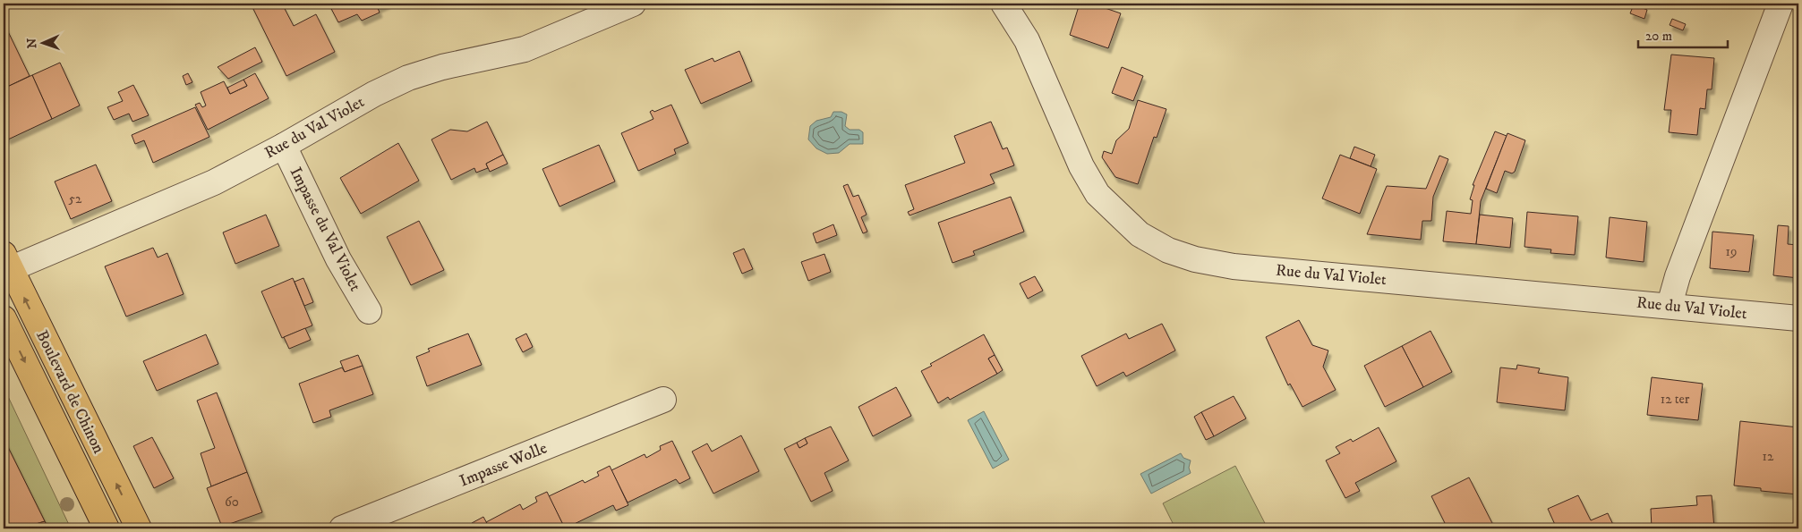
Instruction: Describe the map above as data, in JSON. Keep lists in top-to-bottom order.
{
  "streets": {
    "main road": ["Boulevard de Chinon"],
    "street": ["Rue du Val Violet", "Impasse du Val Violet", "Impasse Wolle"]
  },
  "crossings": [
    ["Rue du Val Violet", "Impasse du Val Violet"],
    ["Rue du Val Violet", "Boulevard de Chinon"]
  ],
  "house_numbers": [
    "52",
    "19",
    "12 ter",
    "12",
    "60"
  ],
  "scale_bar": "20 m",
  "north": "left"
}
